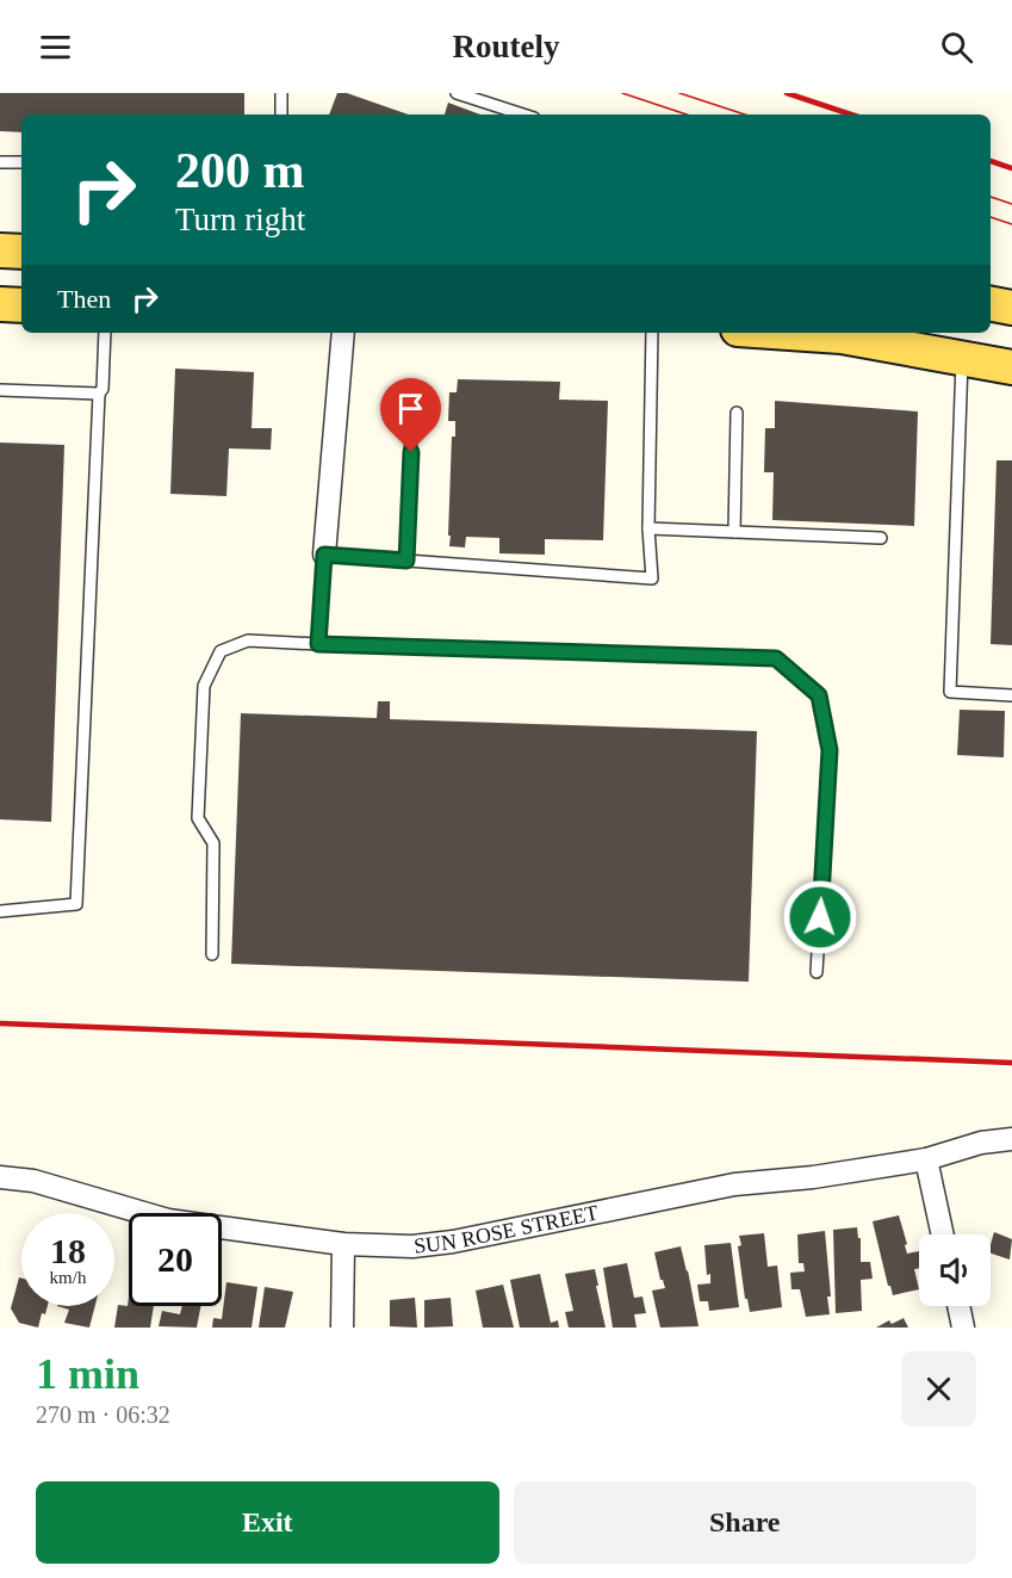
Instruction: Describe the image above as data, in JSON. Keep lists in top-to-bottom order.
{
  "streets": {
    "street": ["SUN ROSE STREET"]
  },
  "page": {
    "header": "Routely",
    "turn": ["200 m", "Turn right"],
    "then": "Then",
    "speed": "18 km/h",
    "limit": "20",
    "heading": ["1 min", "270 m · 06:32"],
    "buttons": ["Exit", "Share"]
  }
}
